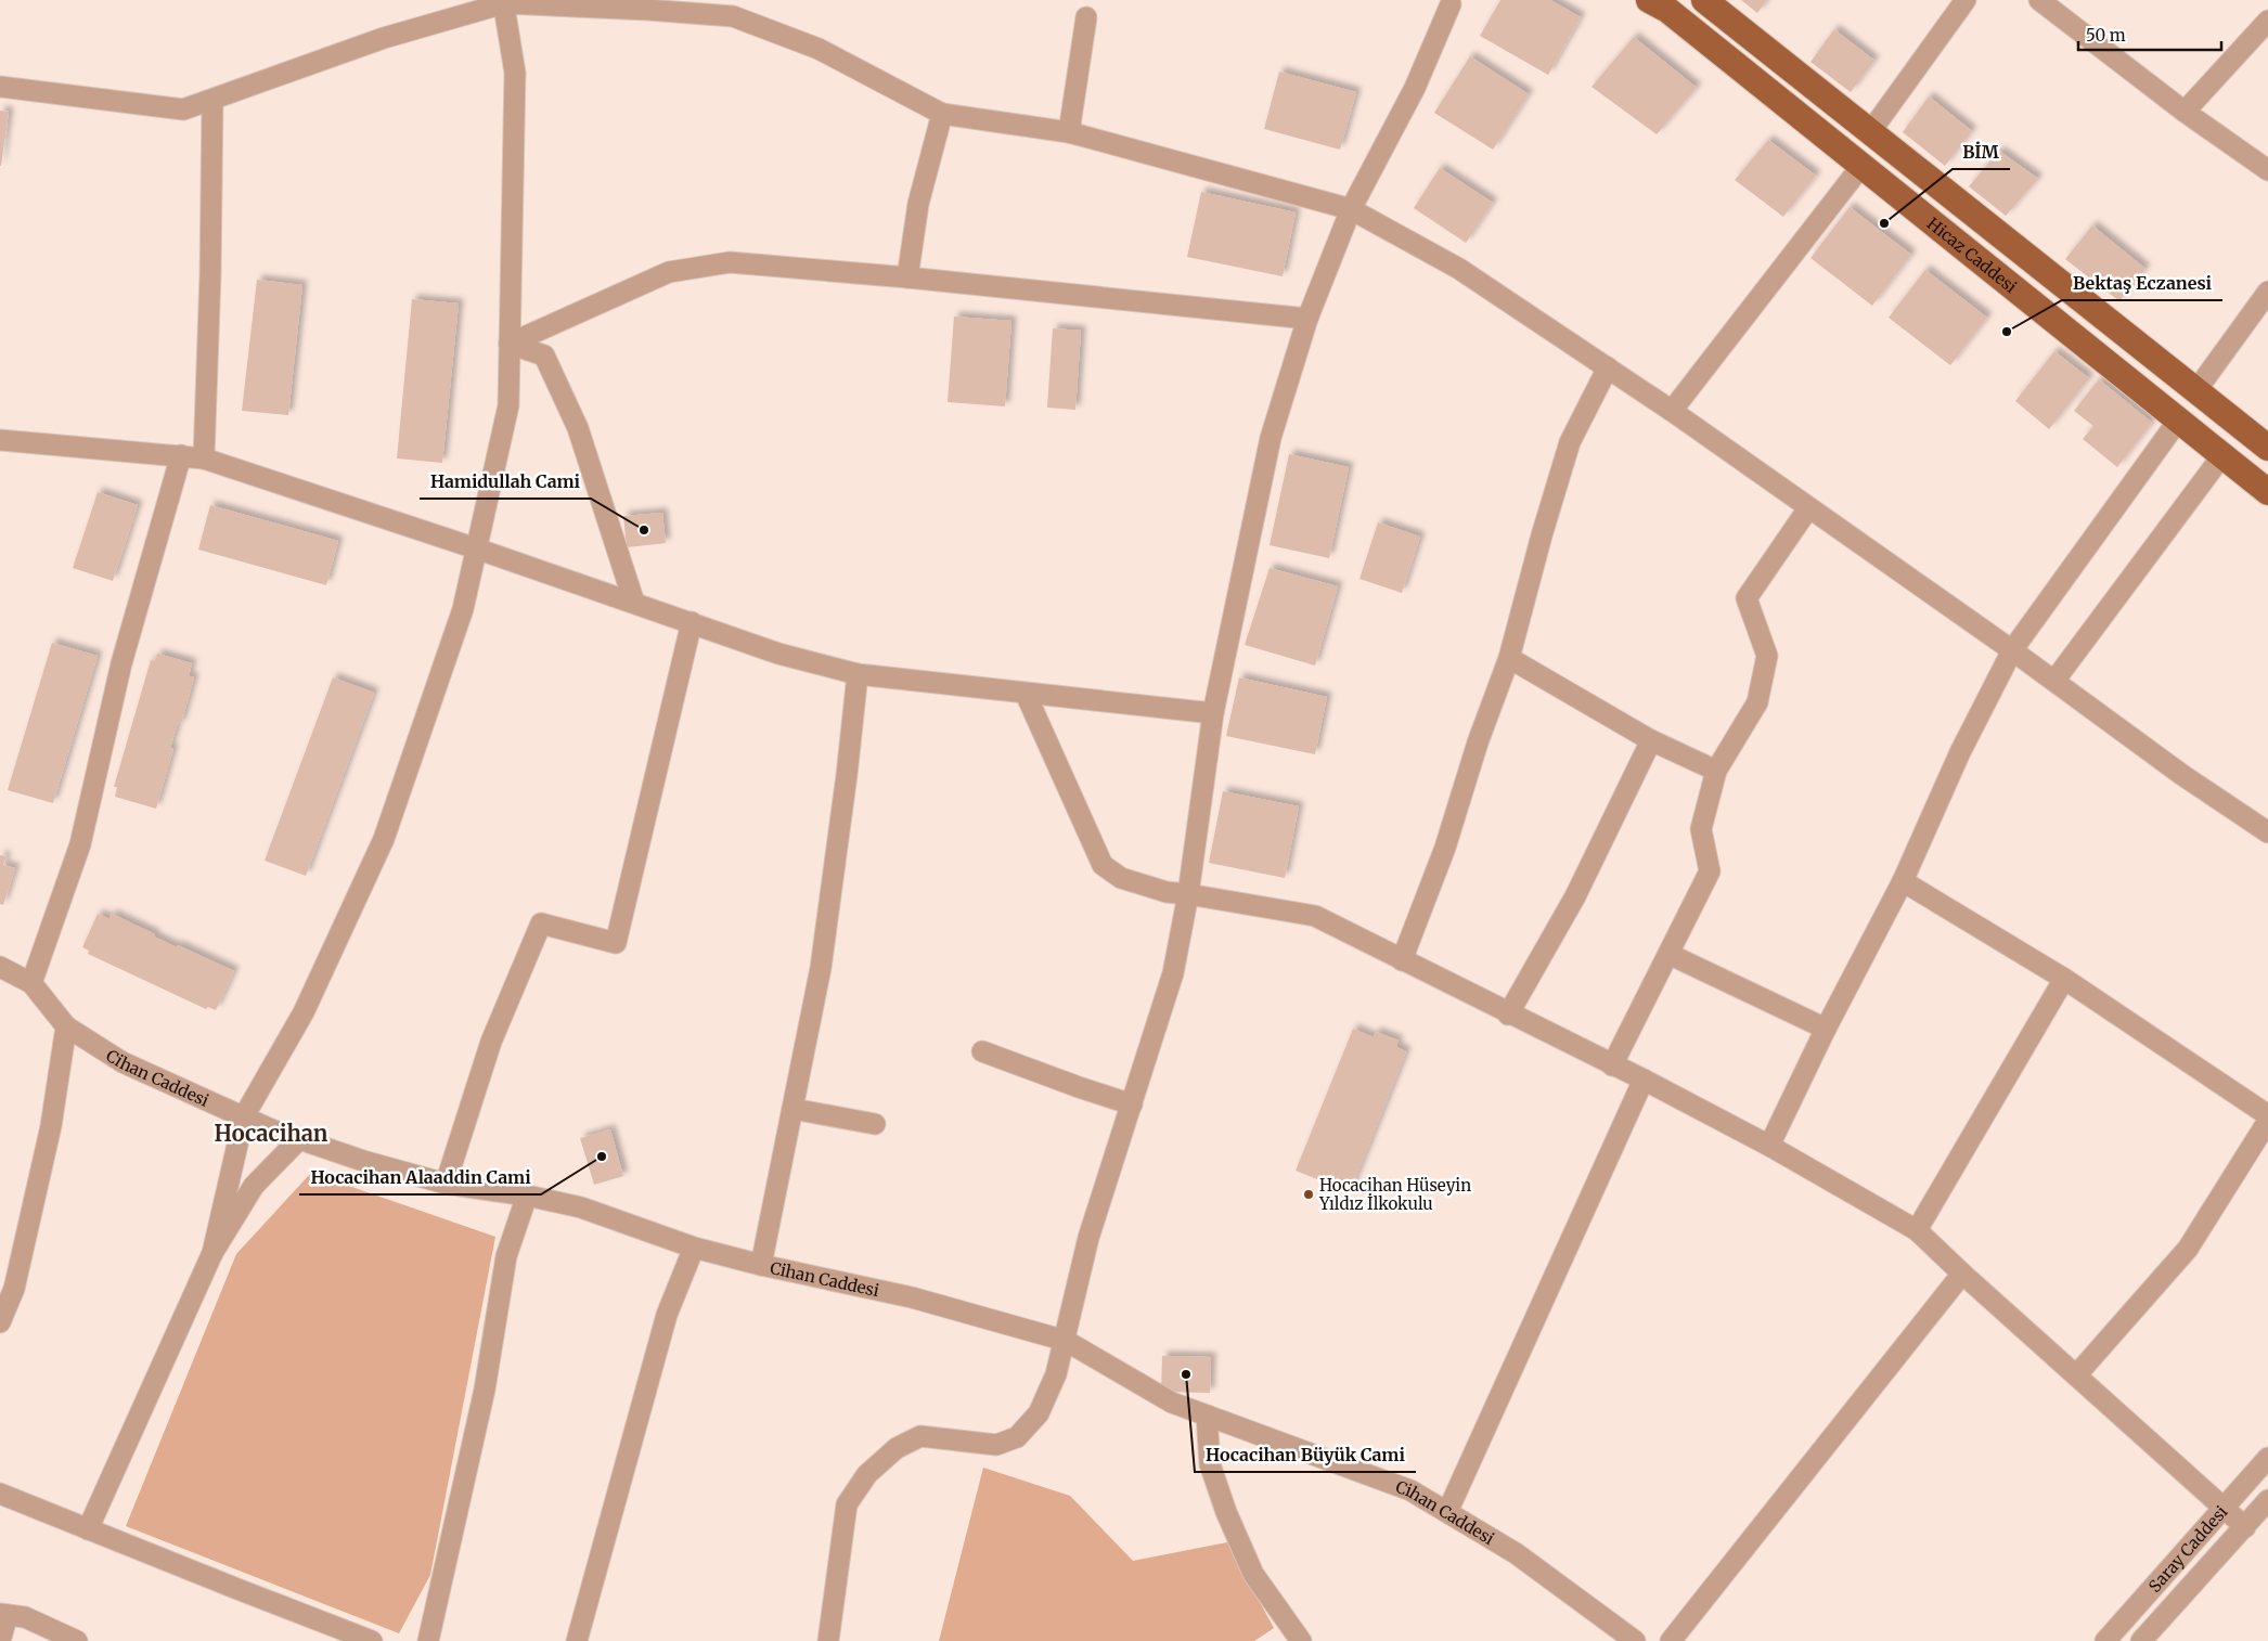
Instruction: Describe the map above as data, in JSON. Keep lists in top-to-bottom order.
{
  "streets": {
    "main road": ["Hicaz Caddesi"],
    "street": ["Cihan Caddesi", "Saray Caddesi"]
  },
  "districts": ["Hocacihan"],
  "places": [
    "BİM",
    "Bektaş Eczanesi",
    "Hamidullah Cami",
    "Hocacihan Alaaddin Cami",
    "Hocacihan Hüseyin Yıldız İlkokulu",
    "Hocacihan Büyük Cami"
  ],
  "scale_bar": "50 m"
}
